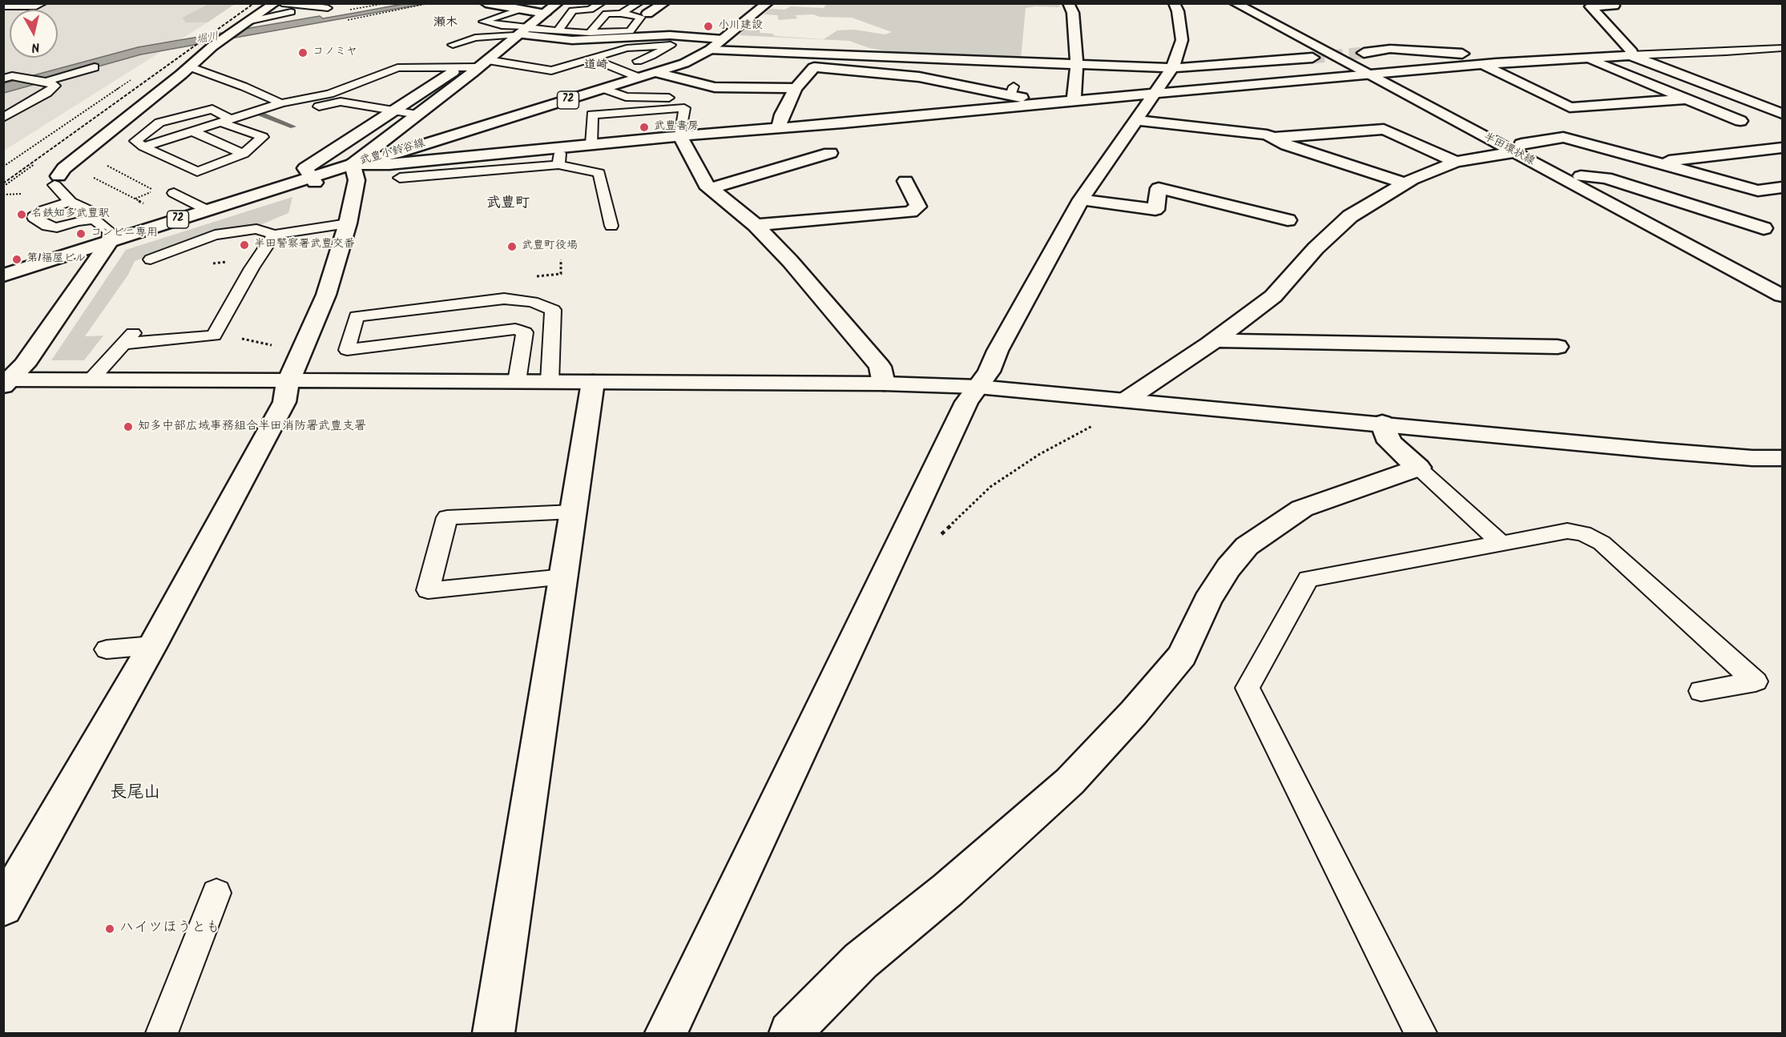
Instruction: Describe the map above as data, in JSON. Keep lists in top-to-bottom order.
{
  "streets": {
    "street": ["72", "半田環状線", "武豊小鈴谷線"]
  },
  "districts": [
    "瀬木",
    "道崎",
    "武豊町",
    "長尾山"
  ],
  "water": ["堀川"],
  "places": [
    "小川建設",
    "コノミヤ",
    "武豊書房",
    "名鉄知多武豊駅",
    "コンビニ専用",
    "半田警察署武豊交番",
    "武豊町役場",
    "第1福屋ビル",
    "知多中部広域事務組合半田消防署武豊支署",
    "ハイツほうとも"
  ],
  "north": "bottom"
}
